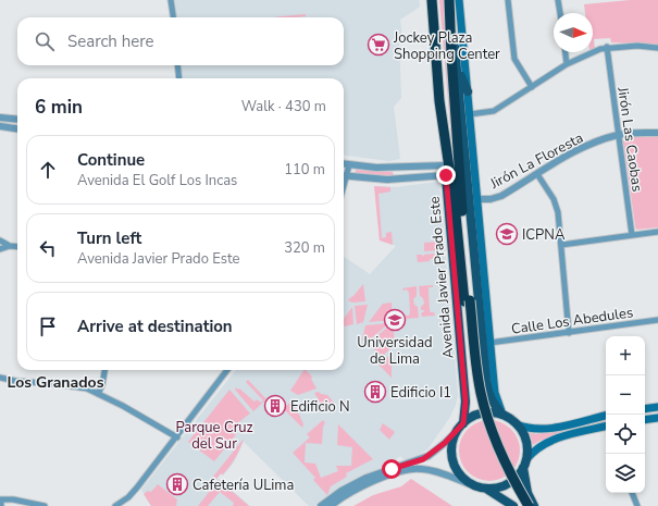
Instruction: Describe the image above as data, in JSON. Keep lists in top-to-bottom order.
{
  "streets": {
    "highway": ["Avenida Javier Prado Este"],
    "street": ["Jirón Las Caobas", "Jirón La Floresta", "Calle Los Abedules"]
  },
  "crossings": [
    ["Jirón Las Caobas", "Jirón La Floresta"]
  ],
  "districts": ["Los Granados"],
  "parks": ["Parque Cruz del Sur"],
  "places": {
    "supermarket": ["Jockey Plaza Shopping Center"],
    "school or university": ["ICPNA", "Universidad de Lima"],
    "building": ["Edificio I1", "Edificio N", "Cafetería ULima"]
  },
  "north": "right",
  "page": {
    "search": "Search here",
    "heading": ["6 min", "Walk · 430 m"],
    "list": [
      ["Continue", "Avenida El Golf Los Incas", "110 m"],
      ["Turn left", "Avenida Javier Prado Este", "320 m"],
      "Arrive at destination"
    ],
    "map_buttons": ["+", "−"]
  }
}
